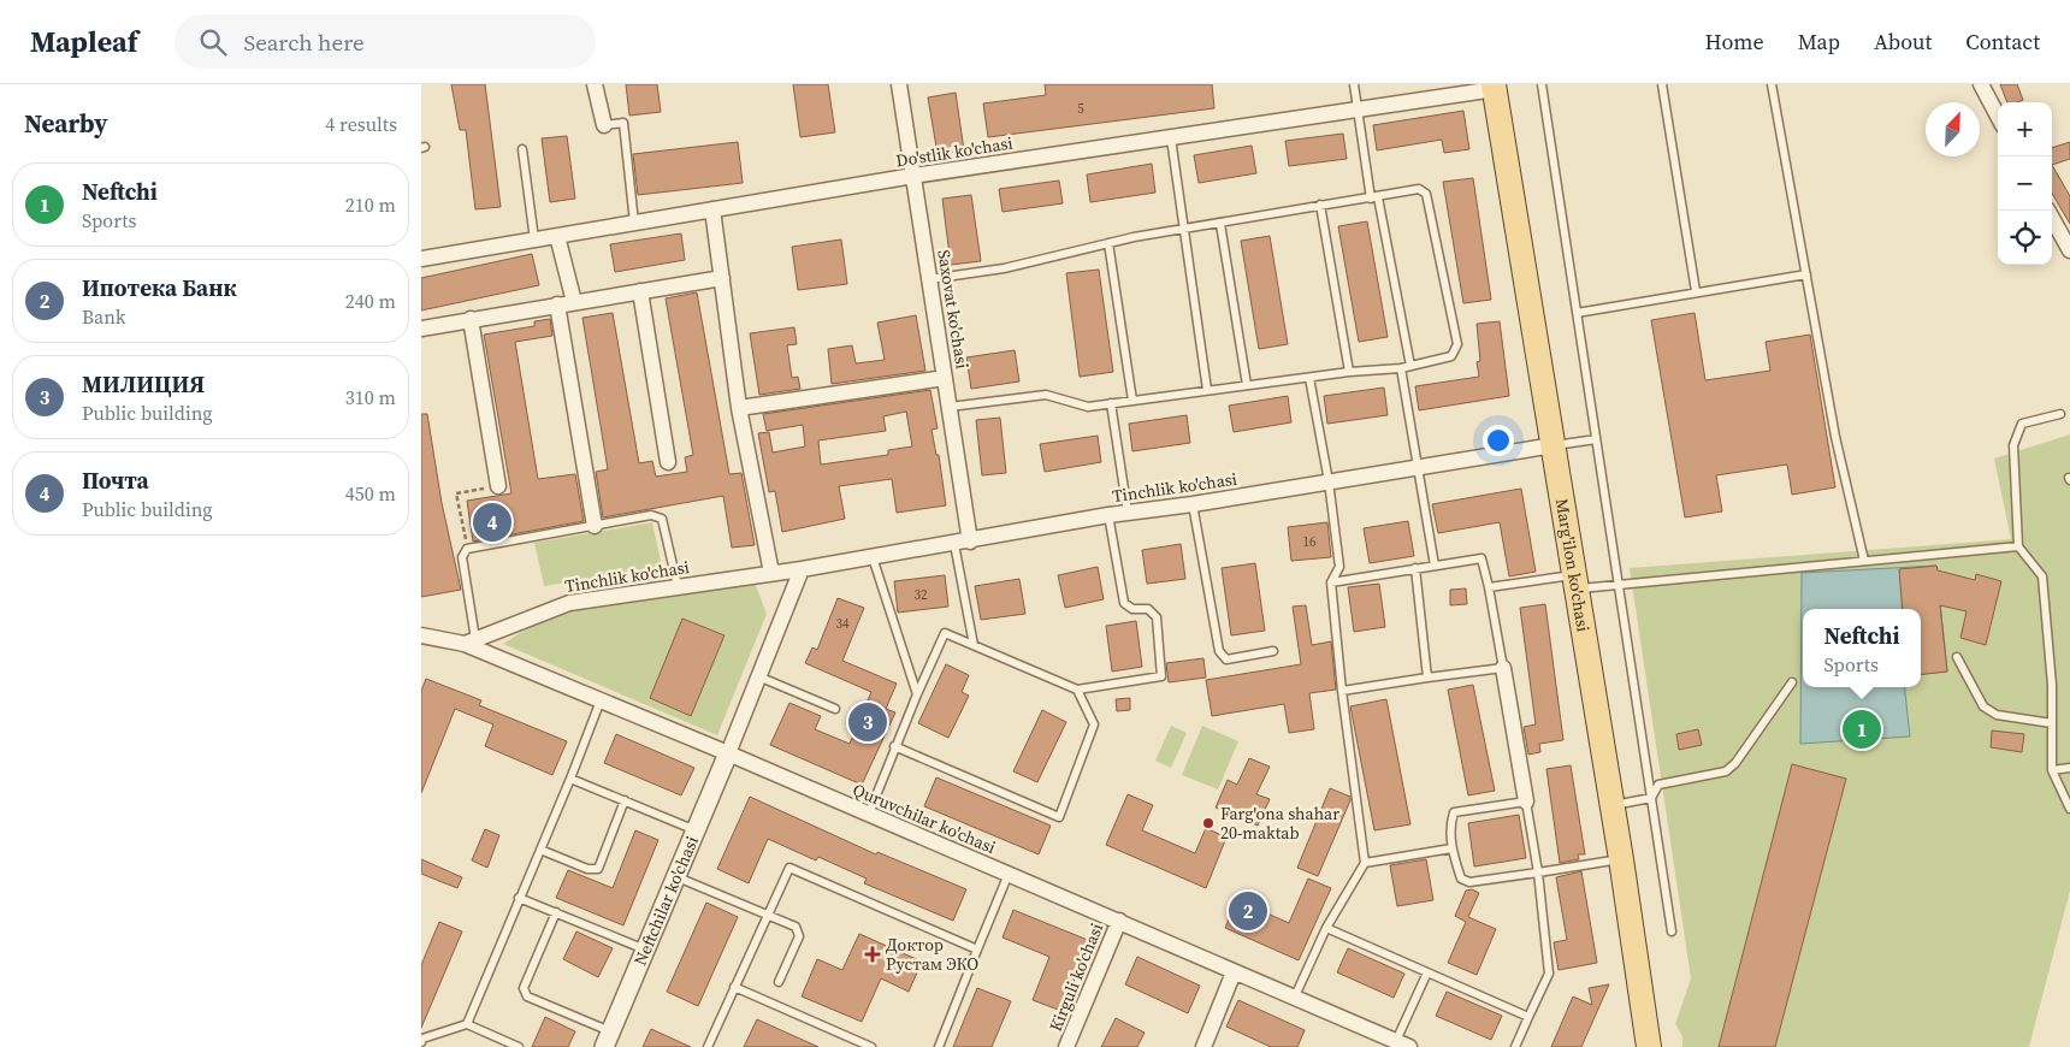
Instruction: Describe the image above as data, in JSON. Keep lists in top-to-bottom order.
{
  "streets": {
    "main road": ["Marg'ilon ko'chasi"],
    "street": [
      "Do'stlik ko'chasi",
      "Saxovat ko'chasi",
      "Tinchlik ko'chasi",
      "Quruvchilar ko'chasi",
      "Neftchilar ko'chasi",
      "Kirguli ko'chasi"
    ]
  },
  "crossings": [
    ["Do'stlik ko'chasi", "Saxovat ko'chasi"],
    ["Do'stlik ko'chasi", "Marg'ilon ko'chasi"],
    ["Saxovat ko'chasi", "Tinchlik ko'chasi"],
    ["Tinchlik ko'chasi", "Marg'ilon ko'chasi"],
    ["Tinchlik ko'chasi", "Quruvchilar ko'chasi"],
    ["Quruvchilar ko'chasi", "Neftchilar ko'chasi"],
    ["Quruvchilar ko'chasi", "Kirguli ko'chasi"]
  ],
  "places": {
    "other": ["Farg'ona shahar 20-maktab"],
    "health": ["Доктор Рустам ЭКО"]
  },
  "house_numbers": [
    "5",
    "16",
    "32",
    "34"
  ],
  "north": "top right",
  "page": {
    "header": "Mapleaf",
    "search": "Search here",
    "nav": [
      "Home",
      "Map",
      "About",
      "Contact"
    ],
    "heading": ["Nearby", "4 results"],
    "map_buttons": ["+", "−"],
    "list": [
      {
        "mark": "1",
        "name": "Neftchi",
        "note": "Sports",
        "value": "210 m"
      },
      {
        "mark": "2",
        "name": "Ипотека Банк",
        "note": "Bank",
        "value": "240 m"
      },
      {
        "mark": "3",
        "name": "МИЛИЦИЯ",
        "note": "Public building",
        "value": "310 m"
      },
      {
        "mark": "4",
        "name": "Почта",
        "note": "Public building",
        "value": "450 m"
      }
    ],
    "pins": [
      "4",
      "3",
      "1",
      "2"
    ],
    "popup": ["Neftchi", "Sports"]
  }
}
